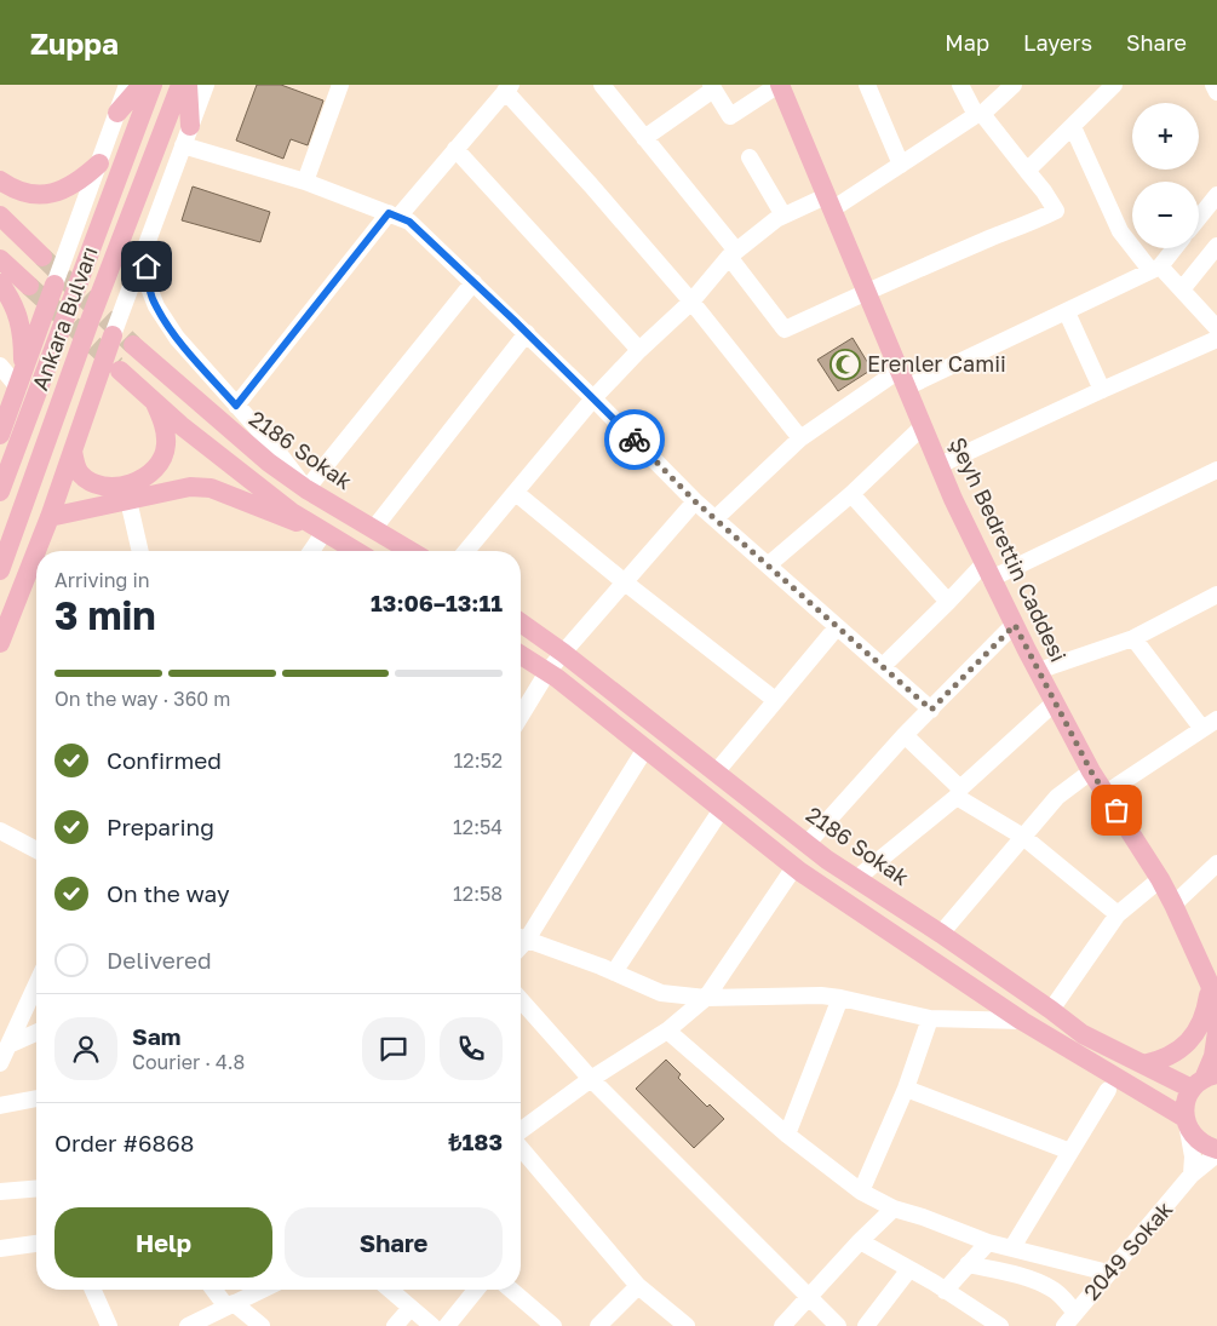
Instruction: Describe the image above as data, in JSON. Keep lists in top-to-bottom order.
{
  "streets": {
    "main road": ["Ankara Bulvarı", "2186 Sokak", "Şeyh Bedrettin Caddesi"],
    "street": ["2049 Sokak"]
  },
  "places": {
    "mosque": ["Erenler Camii"]
  },
  "page": {
    "header": "Zuppa",
    "nav": ["Map", "Layers", "Share"],
    "map_buttons": ["+", "−"],
    "heading": ["3 min", "Arriving in", "13:06–13:11"],
    "panel": [
      "Sam",
      "Courier · 4.8",
      "Order #6868",
      "₺183"
    ],
    "bar": "On the way · 360 m",
    "list": [
      ["Confirmed", "12:52"],
      ["Preparing", "12:54"],
      ["On the way", "12:58"],
      "Delivered"
    ],
    "buttons": ["Help", "Share"]
  }
}
